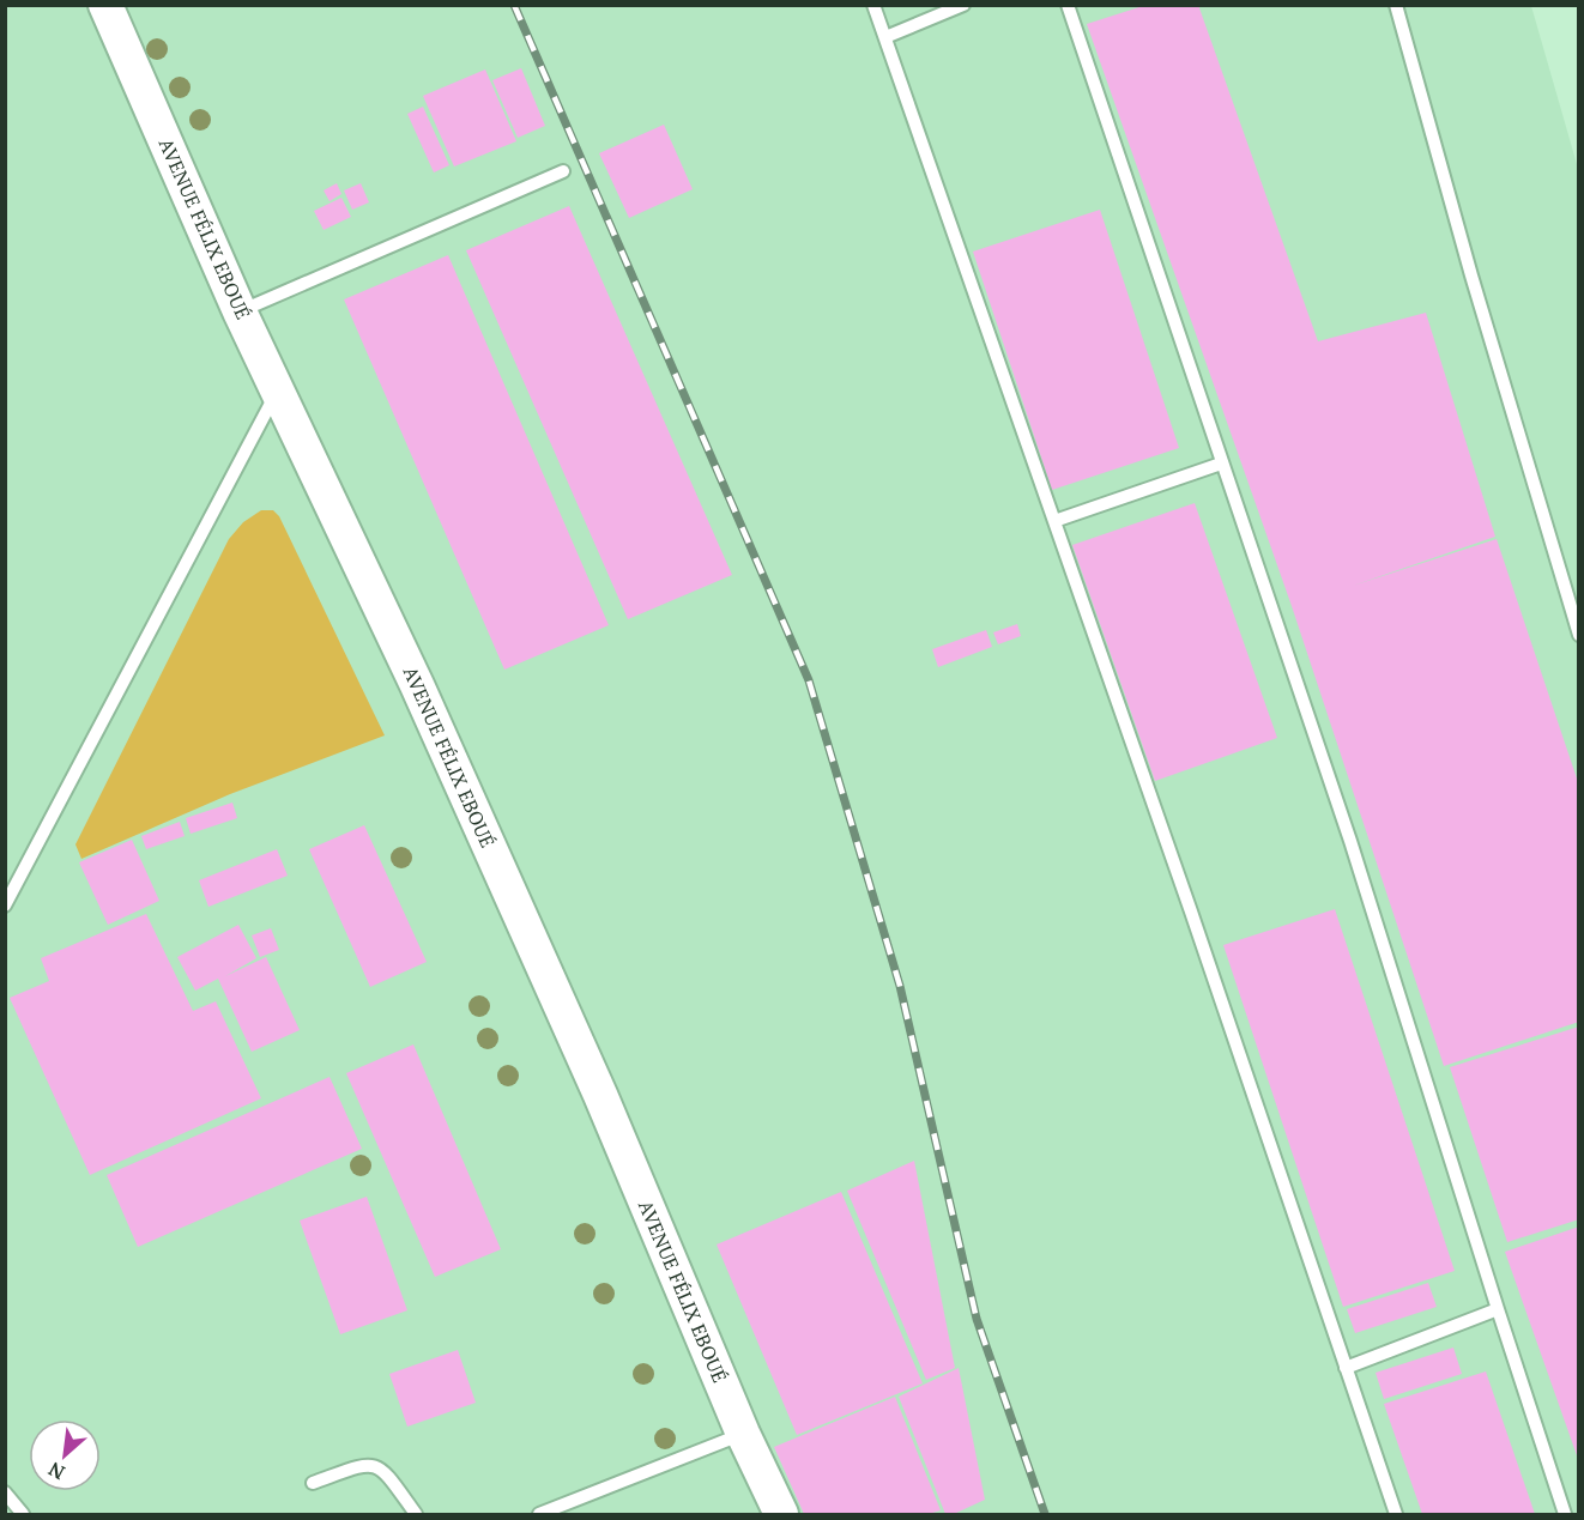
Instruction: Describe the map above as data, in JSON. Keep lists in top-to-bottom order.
{
  "streets": {
    "street": ["AVENUE FÉLIX EBOUÉ"]
  },
  "north": "bottom left"
}
